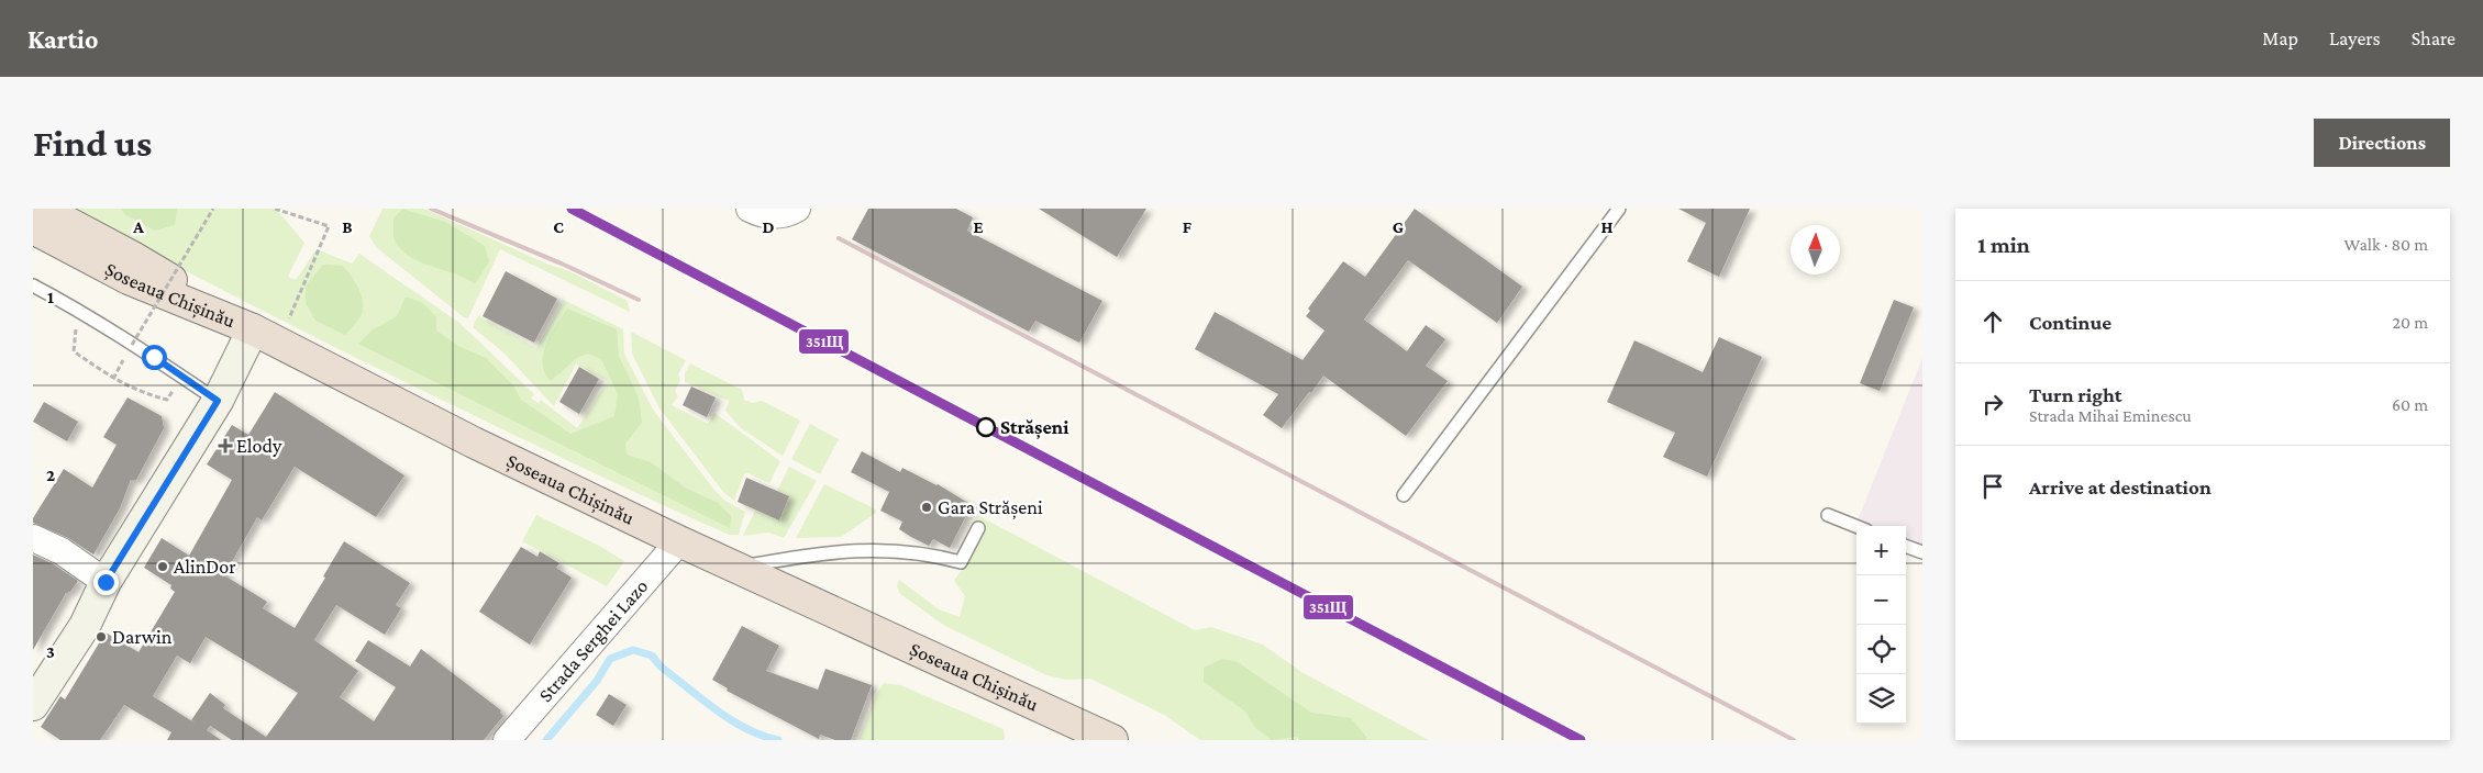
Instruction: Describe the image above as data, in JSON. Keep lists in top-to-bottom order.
{
  "streets": {
    "highway": ["Șoseaua Chișinău"],
    "street": ["Strada Serghei Lazo"]
  },
  "crossings": [
    ["Șoseaua Chișinău", "Strada Serghei Lazo"]
  ],
  "places": {
    "other": [
      "Strășeni",
      "Gara Strășeni",
      "AlinDor",
      "Darwin"
    ],
    "health": ["Elody"]
  },
  "lines": ["transit line 351Щ"],
  "north": "top",
  "page": {
    "header": "Kartio",
    "nav": ["Map", "Layers", "Share"],
    "buttons": "Directions",
    "title": "Find us",
    "heading": ["1 min", "Walk · 80 m"],
    "list": [
      ["Continue", "20 m"],
      ["Turn right", "Strada Mihai Eminescu", "60 m"],
      "Arrive at destination"
    ],
    "map_buttons": ["+", "−"]
  },
  "grid": {
    "columns": [
      "A",
      "B",
      "C",
      "D",
      "E",
      "F",
      "G",
      "H"
    ],
    "rows": ["1", "2", "3"]
  }
}
